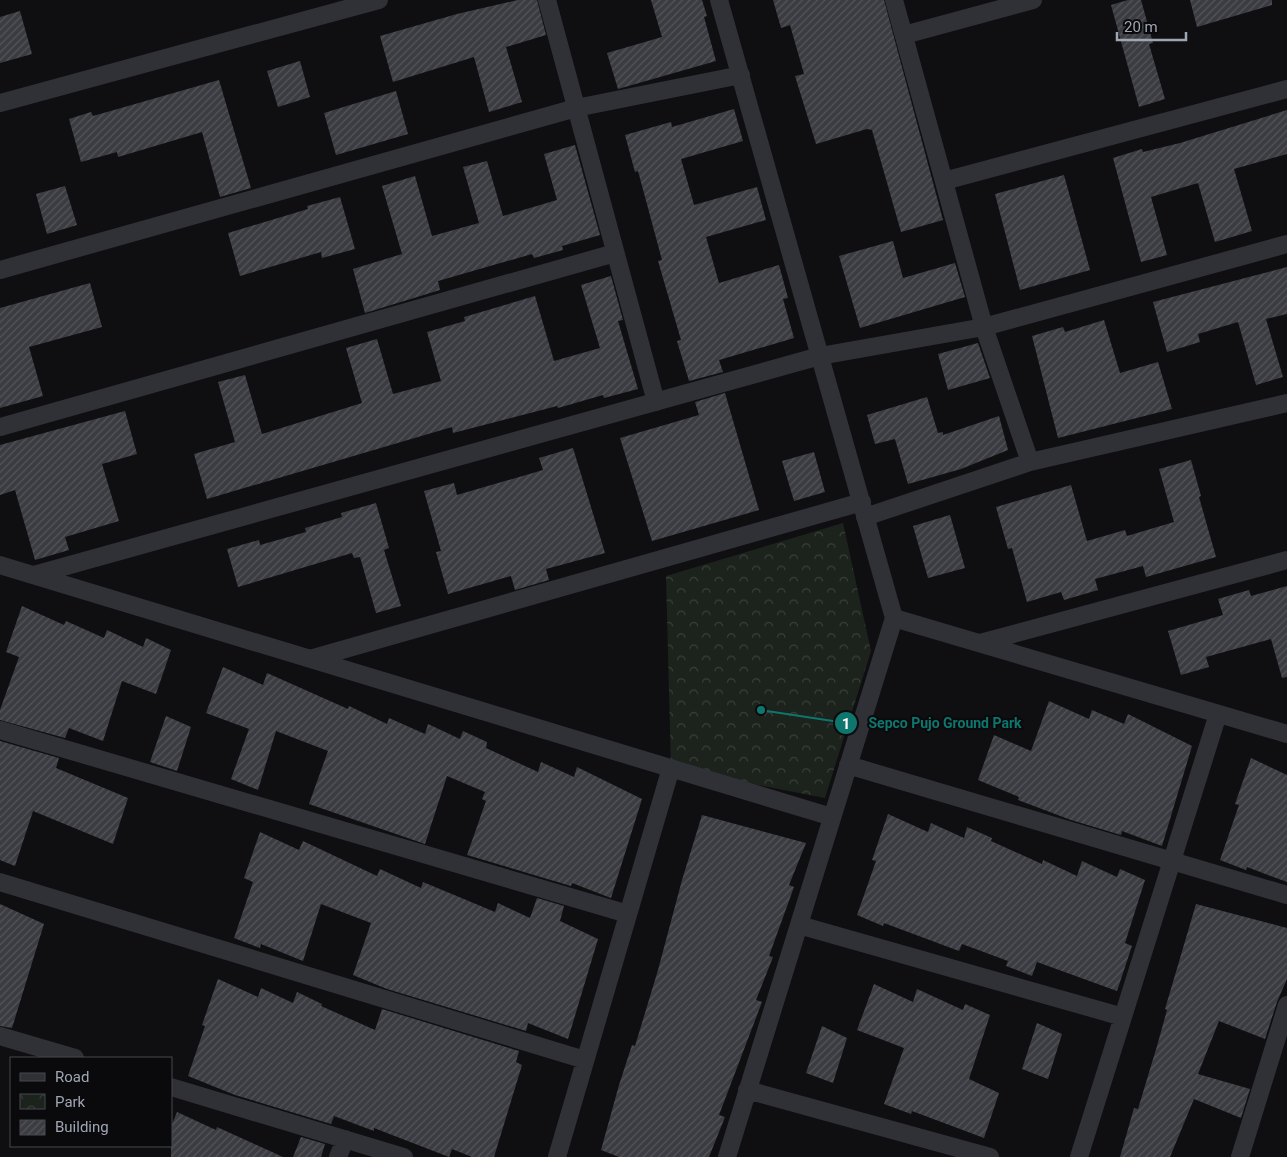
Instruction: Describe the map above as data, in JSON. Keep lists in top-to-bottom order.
{
  "places": ["Sepco Pujo Ground Park"],
  "legend": ["Road", "Park", "Building"],
  "scale_bar": "20 m"
}
